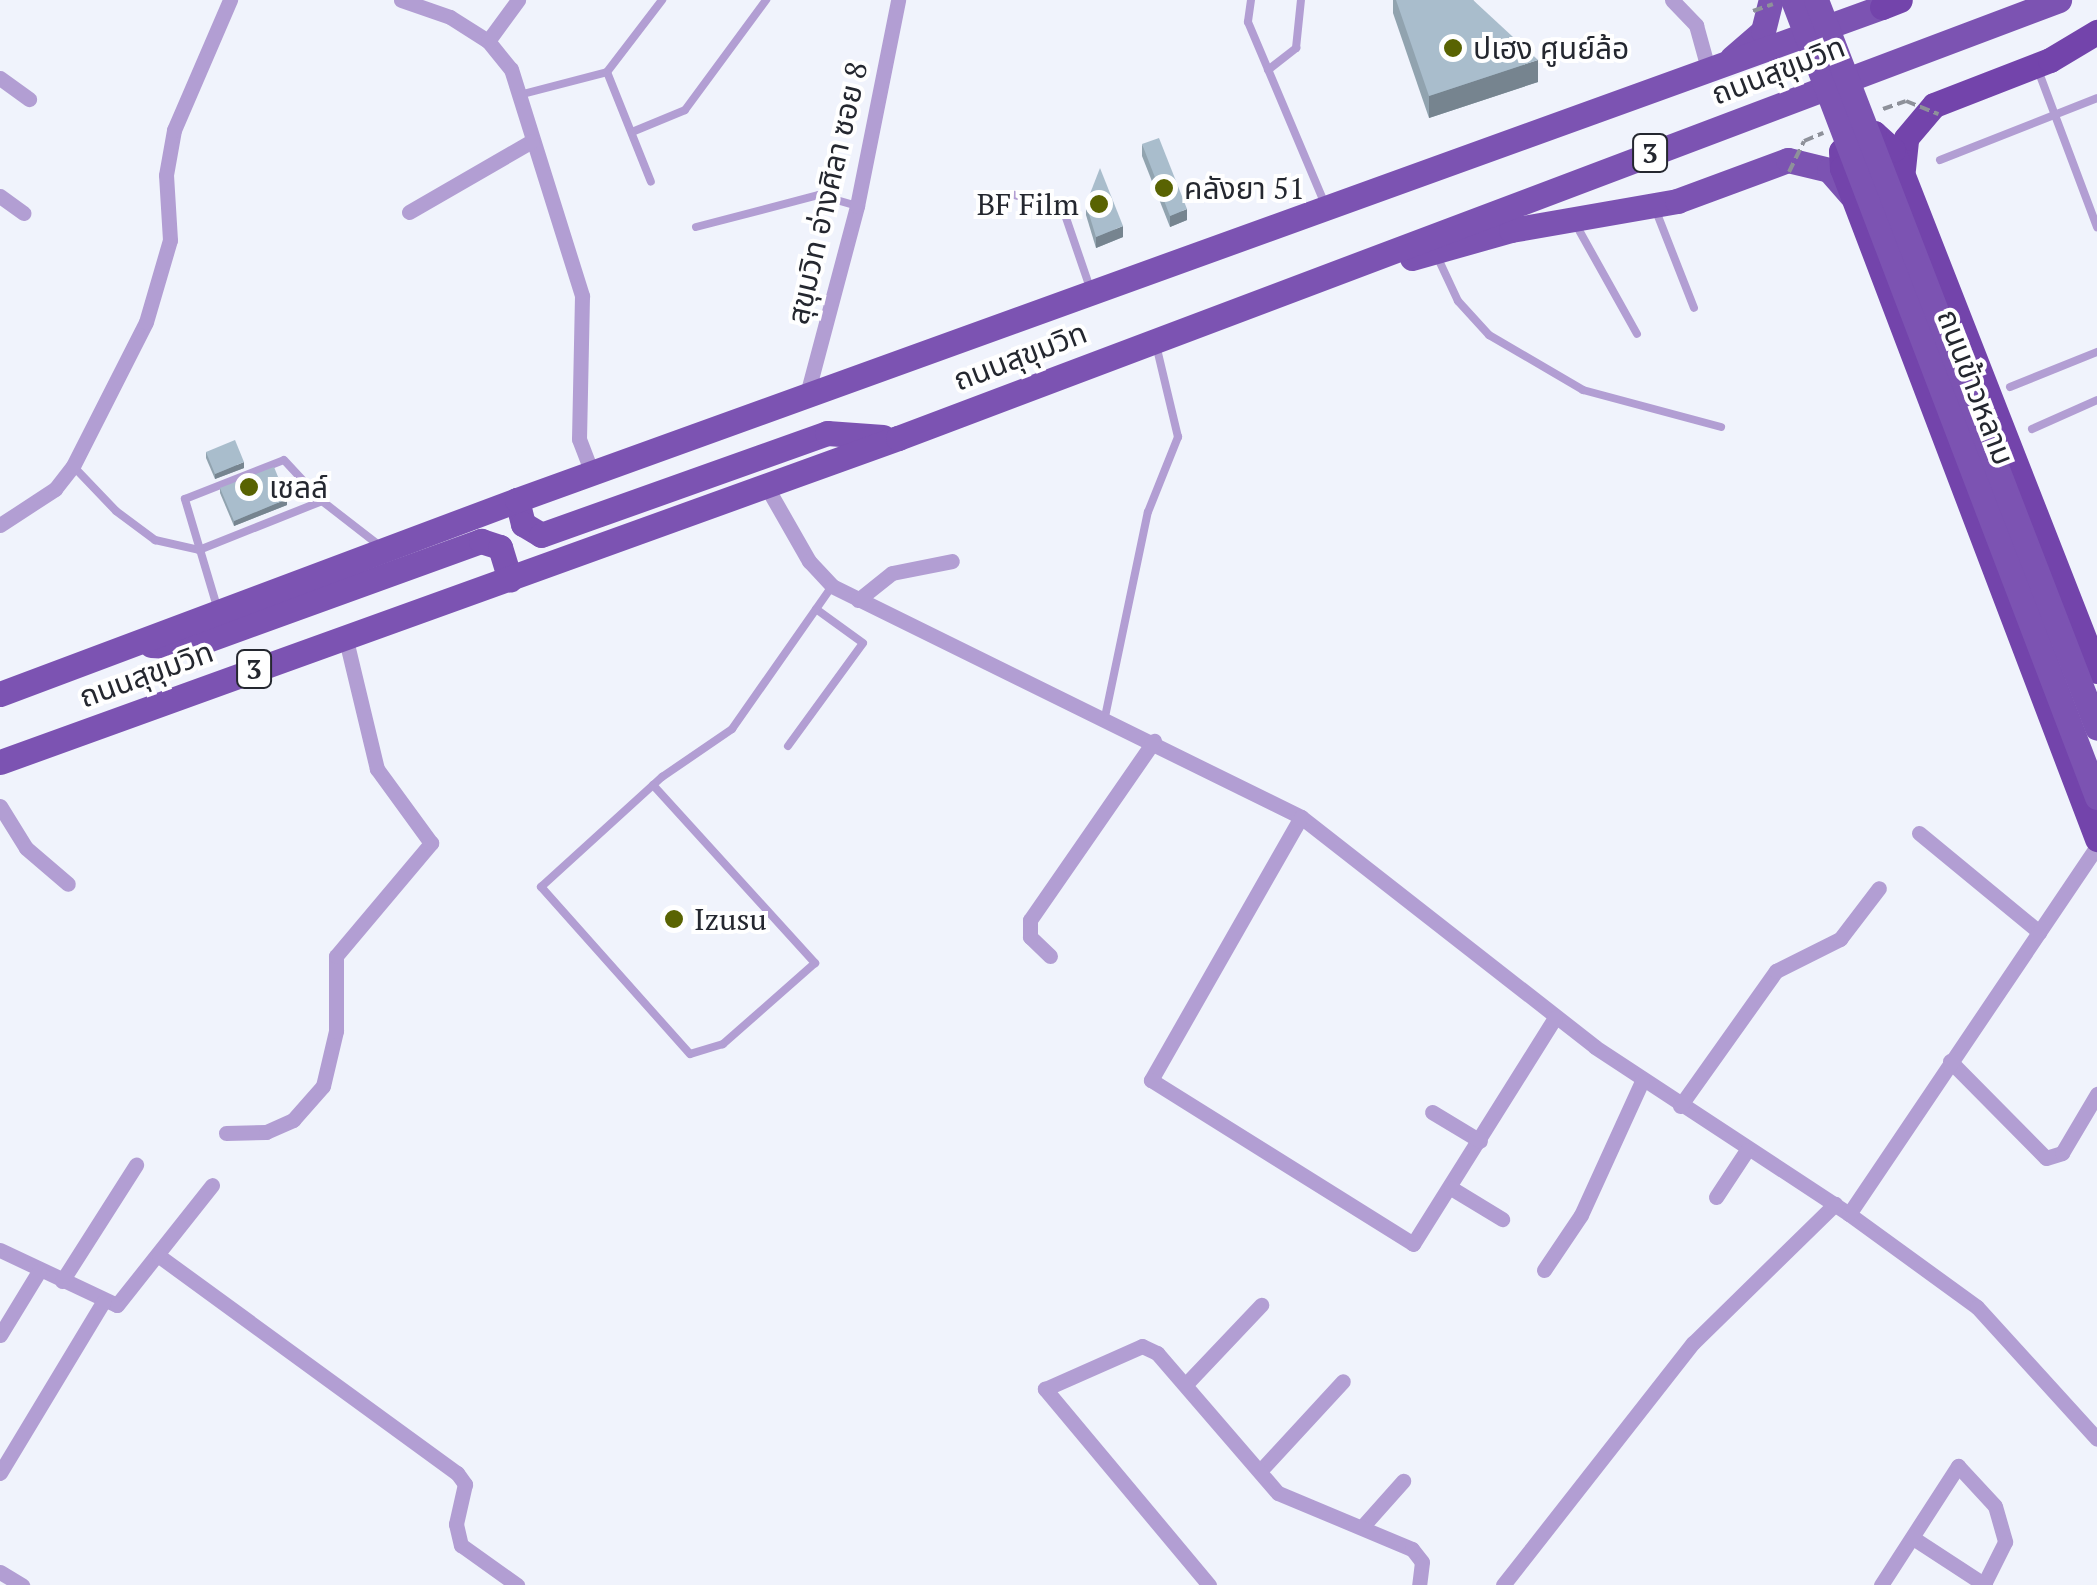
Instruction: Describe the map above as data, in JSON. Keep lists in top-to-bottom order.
{
  "streets": {
    "main road": ["ถนนสุขุมวิท", "3", "ถนนข้าวหลาม"],
    "street": ["สุขุมวิท อ่างศิลา ซอย 8"]
  },
  "crossings": [
    ["ถนนสุขุมวิท", "สุขุมวิท อ่างศิลา ซอย 8"]
  ],
  "places": [
    "ปเฮง ศูนย์ล้อ",
    "คลังยา 51",
    "BF Film",
    "เชลล์",
    "Izusu"
  ]
}
